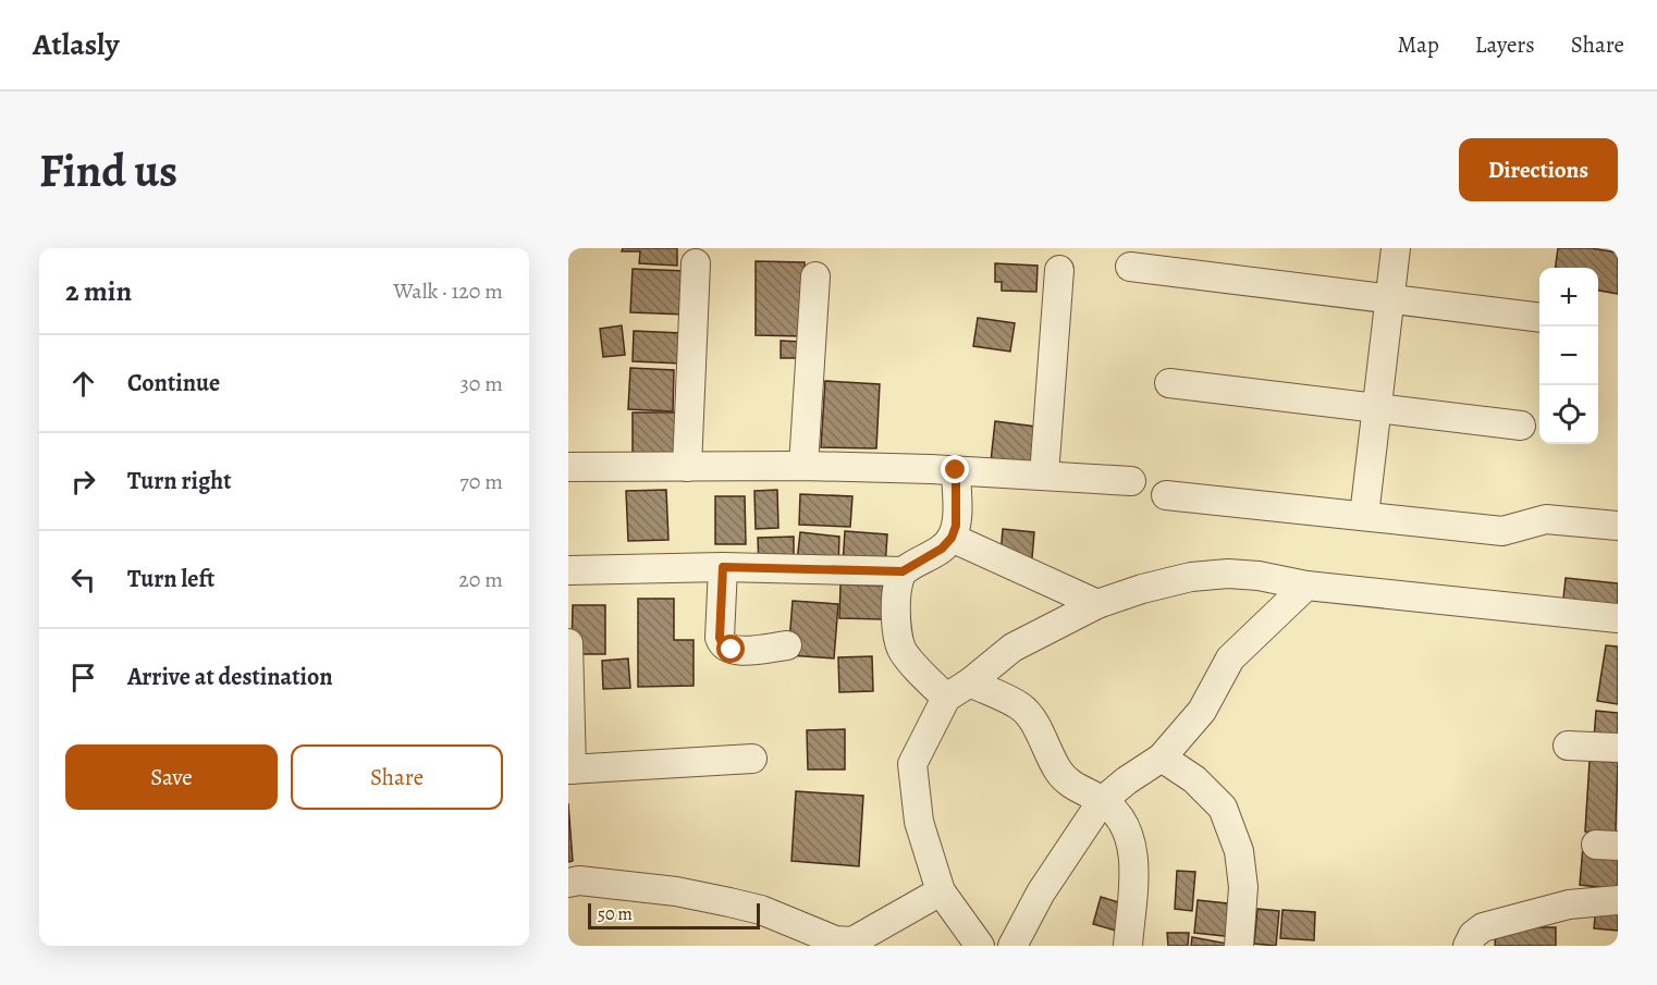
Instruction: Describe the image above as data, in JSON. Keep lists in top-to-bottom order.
{
  "scale_bar": "50 m",
  "page": {
    "header": "Atlasly",
    "nav": ["Map", "Layers", "Share"],
    "buttons": [
      "Directions",
      ["Save", "Share"]
    ],
    "title": "Find us",
    "heading": ["2 min", "Walk · 120 m"],
    "map_buttons": ["+", "−"],
    "list": [
      ["Continue", "30 m"],
      ["Turn right", "70 m"],
      ["Turn left", "20 m"],
      "Arrive at destination"
    ],
    "scale": "50 m"
  }
}
